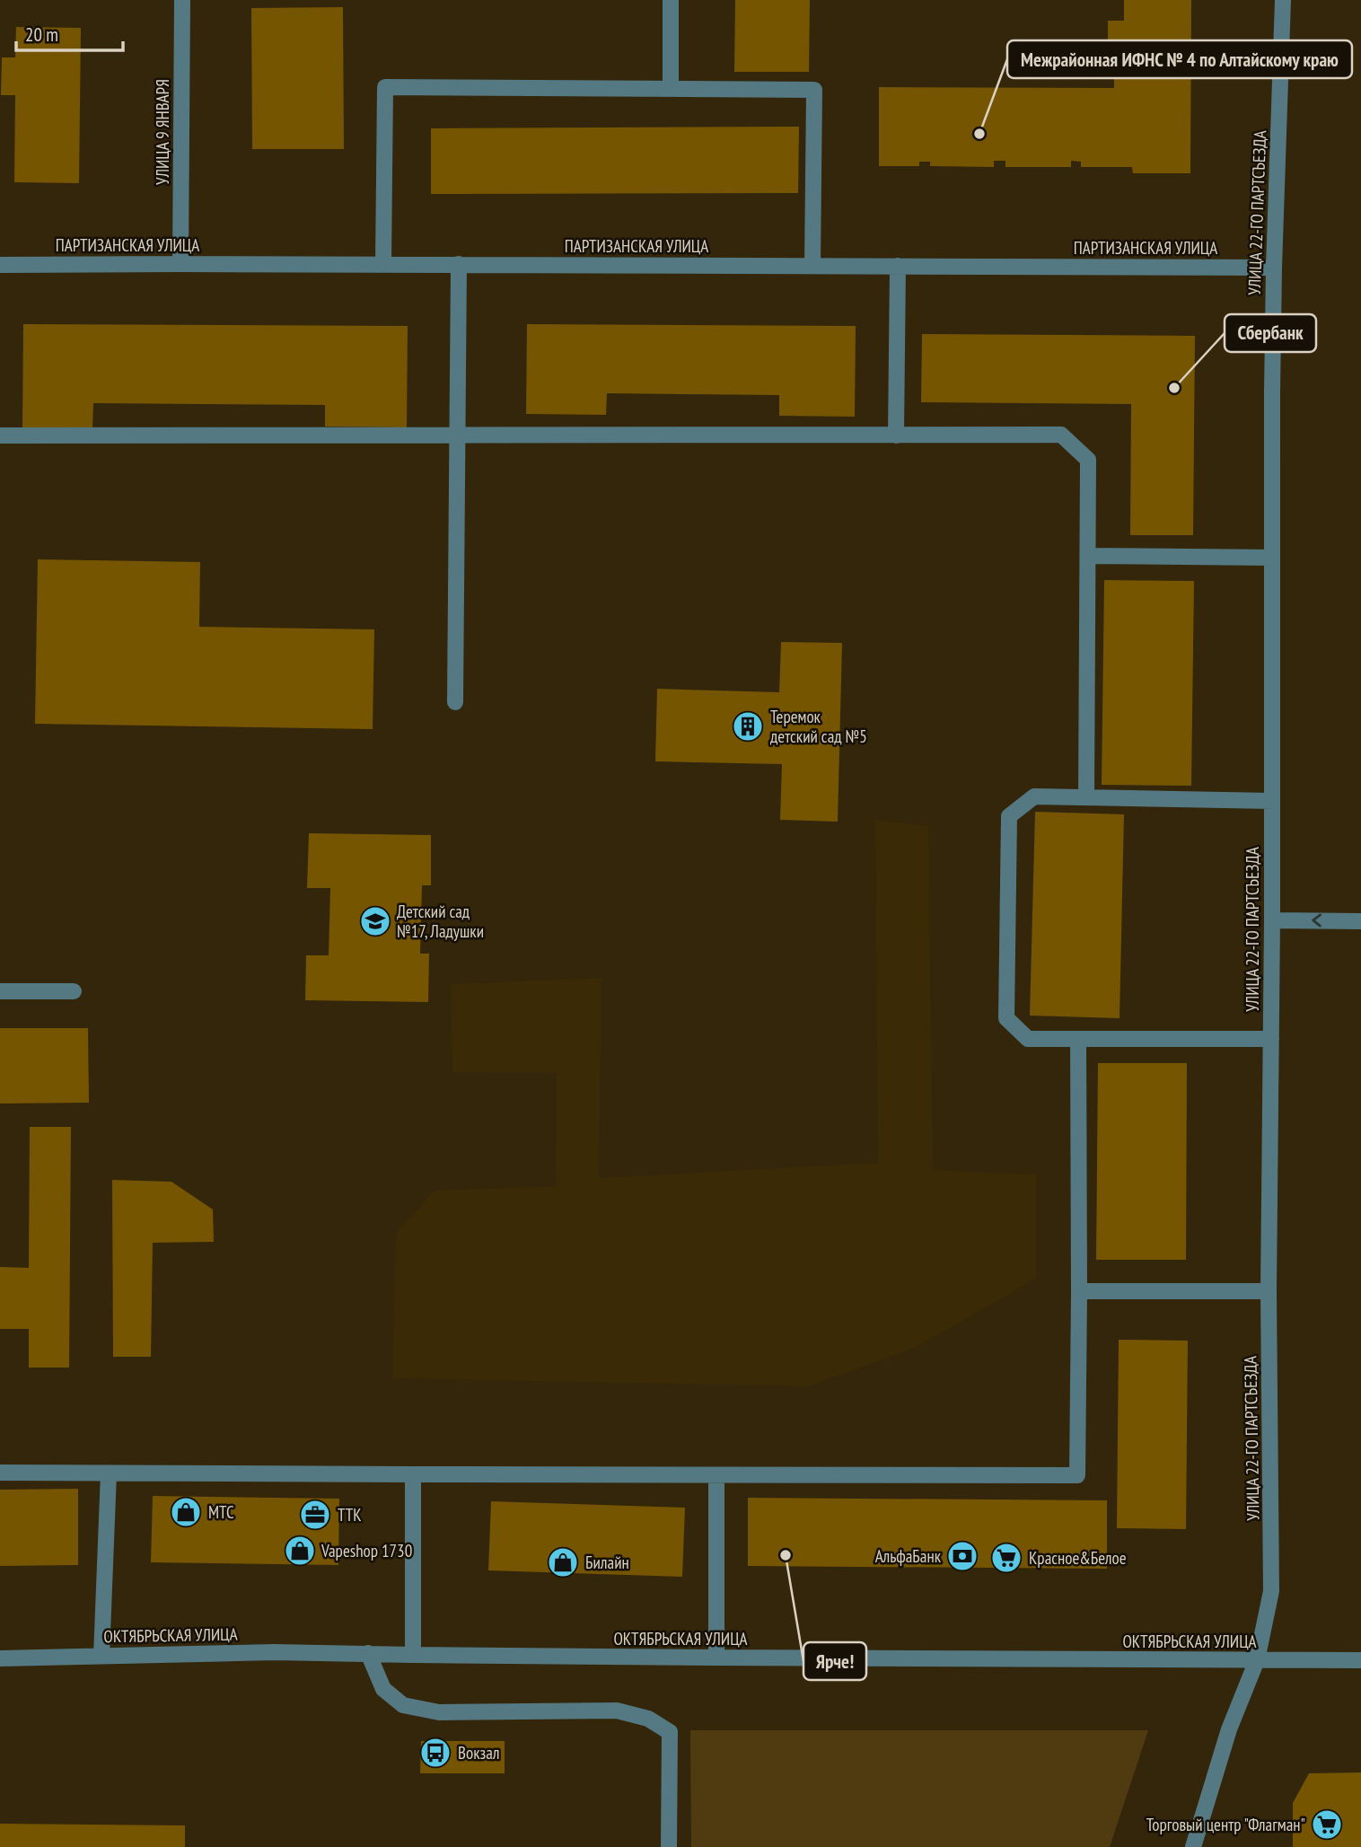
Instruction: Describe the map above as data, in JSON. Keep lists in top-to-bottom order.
{
  "streets": {
    "street": [
      "УЛИЦА 9 ЯНВАРЯ",
      "УЛИЦА 22-ГО ПАРТСЪЕЗДА",
      "ПАРТИЗАНСКАЯ УЛИЦА",
      "ОКТЯБРЬСКАЯ УЛИЦА"
    ]
  },
  "crossings": [
    ["УЛИЦА 9 ЯНВАРЯ", "ПАРТИЗАНСКАЯ УЛИЦА"],
    ["УЛИЦА 22-ГО ПАРТСЪЕЗДА", "ПАРТИЗАНСКАЯ УЛИЦА"],
    ["УЛИЦА 22-ГО ПАРТСЪЕЗДА", "ОКТЯБРЬСКАЯ УЛИЦА"]
  ],
  "places": {
    "other": ["Межрайонная ИФНС № 4 по Алтайскому краю", "Сбербанк", "Ярче!"],
    "building": ["Теремок детский сад №5"],
    "school or university": ["Детский сад №17, Ладушки"],
    "shop": ["МТС", "Vapeshop 1730", "Билайн"],
    "office": ["ТТК"],
    "bank": ["АльфаБанк"],
    "supermarket": ["Красное&Белое", "Торговый центр \"Флагман\""],
    "bus stop": ["Вокзал"]
  },
  "scale_bar": "20 m"
}
